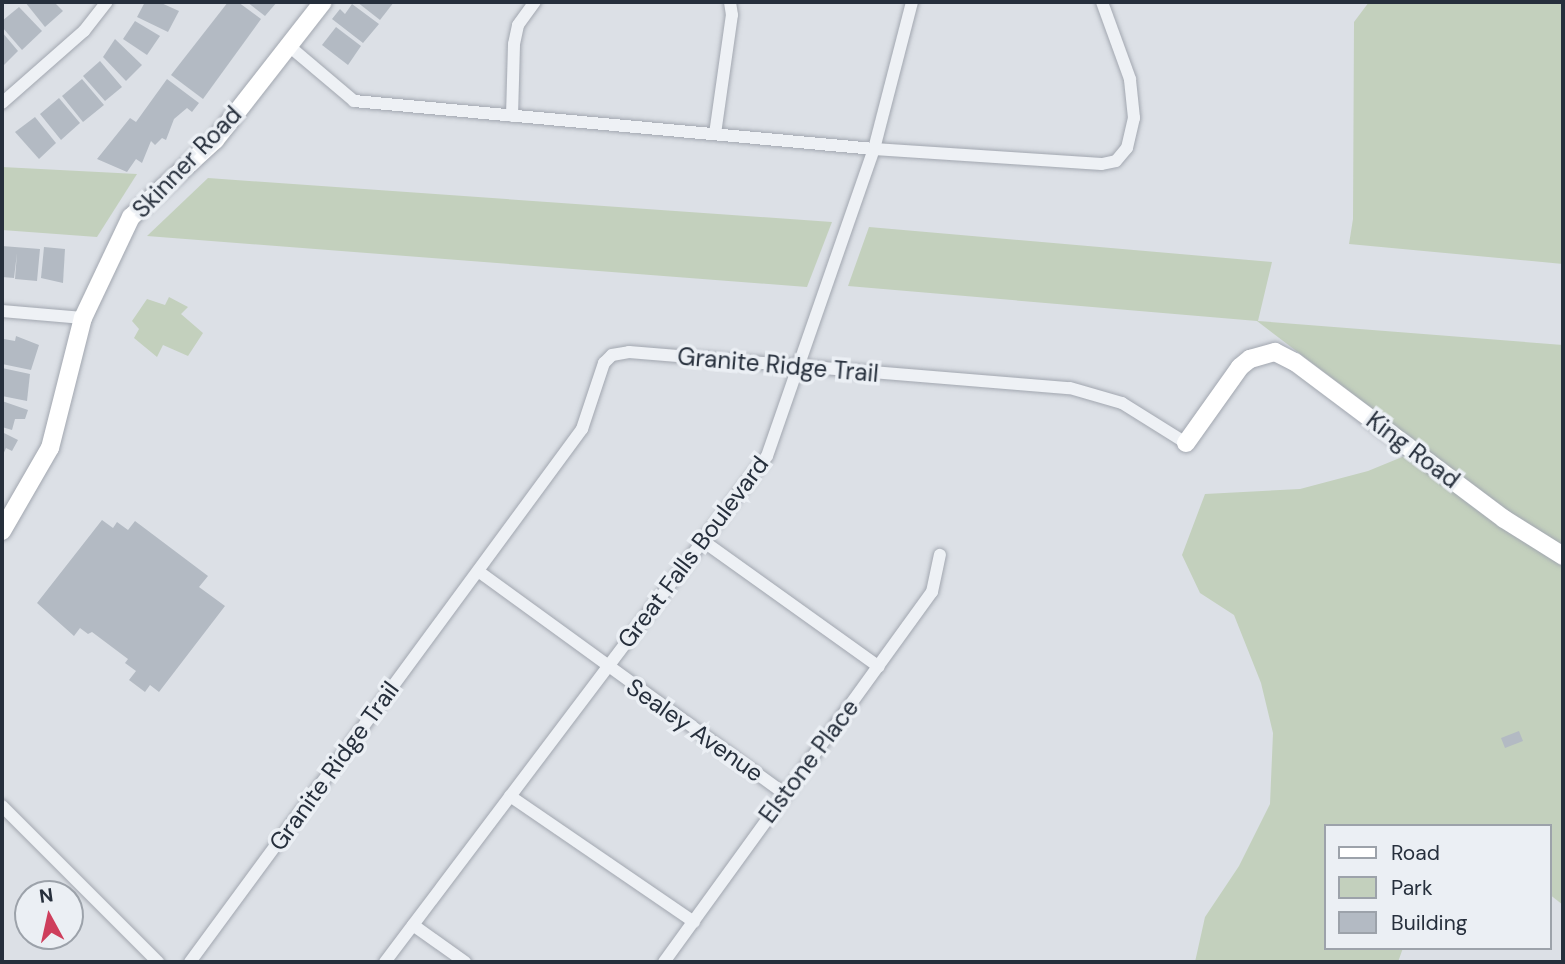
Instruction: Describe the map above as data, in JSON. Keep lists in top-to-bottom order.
{
  "streets": {
    "street": [
      "Skinner Road",
      "Granite Ridge Trail",
      "King Road",
      "Great Falls Boulevard",
      "Sealey Avenue",
      "Elstone Place"
    ]
  },
  "crossings": [
    ["Granite Ridge Trail", "King Road"],
    ["Granite Ridge Trail", "Great Falls Boulevard"],
    ["Great Falls Boulevard", "Sealey Avenue"],
    ["Sealey Avenue", "Elstone Place"]
  ],
  "legend": ["Road", "Park", "Building"],
  "north": "top"
}
